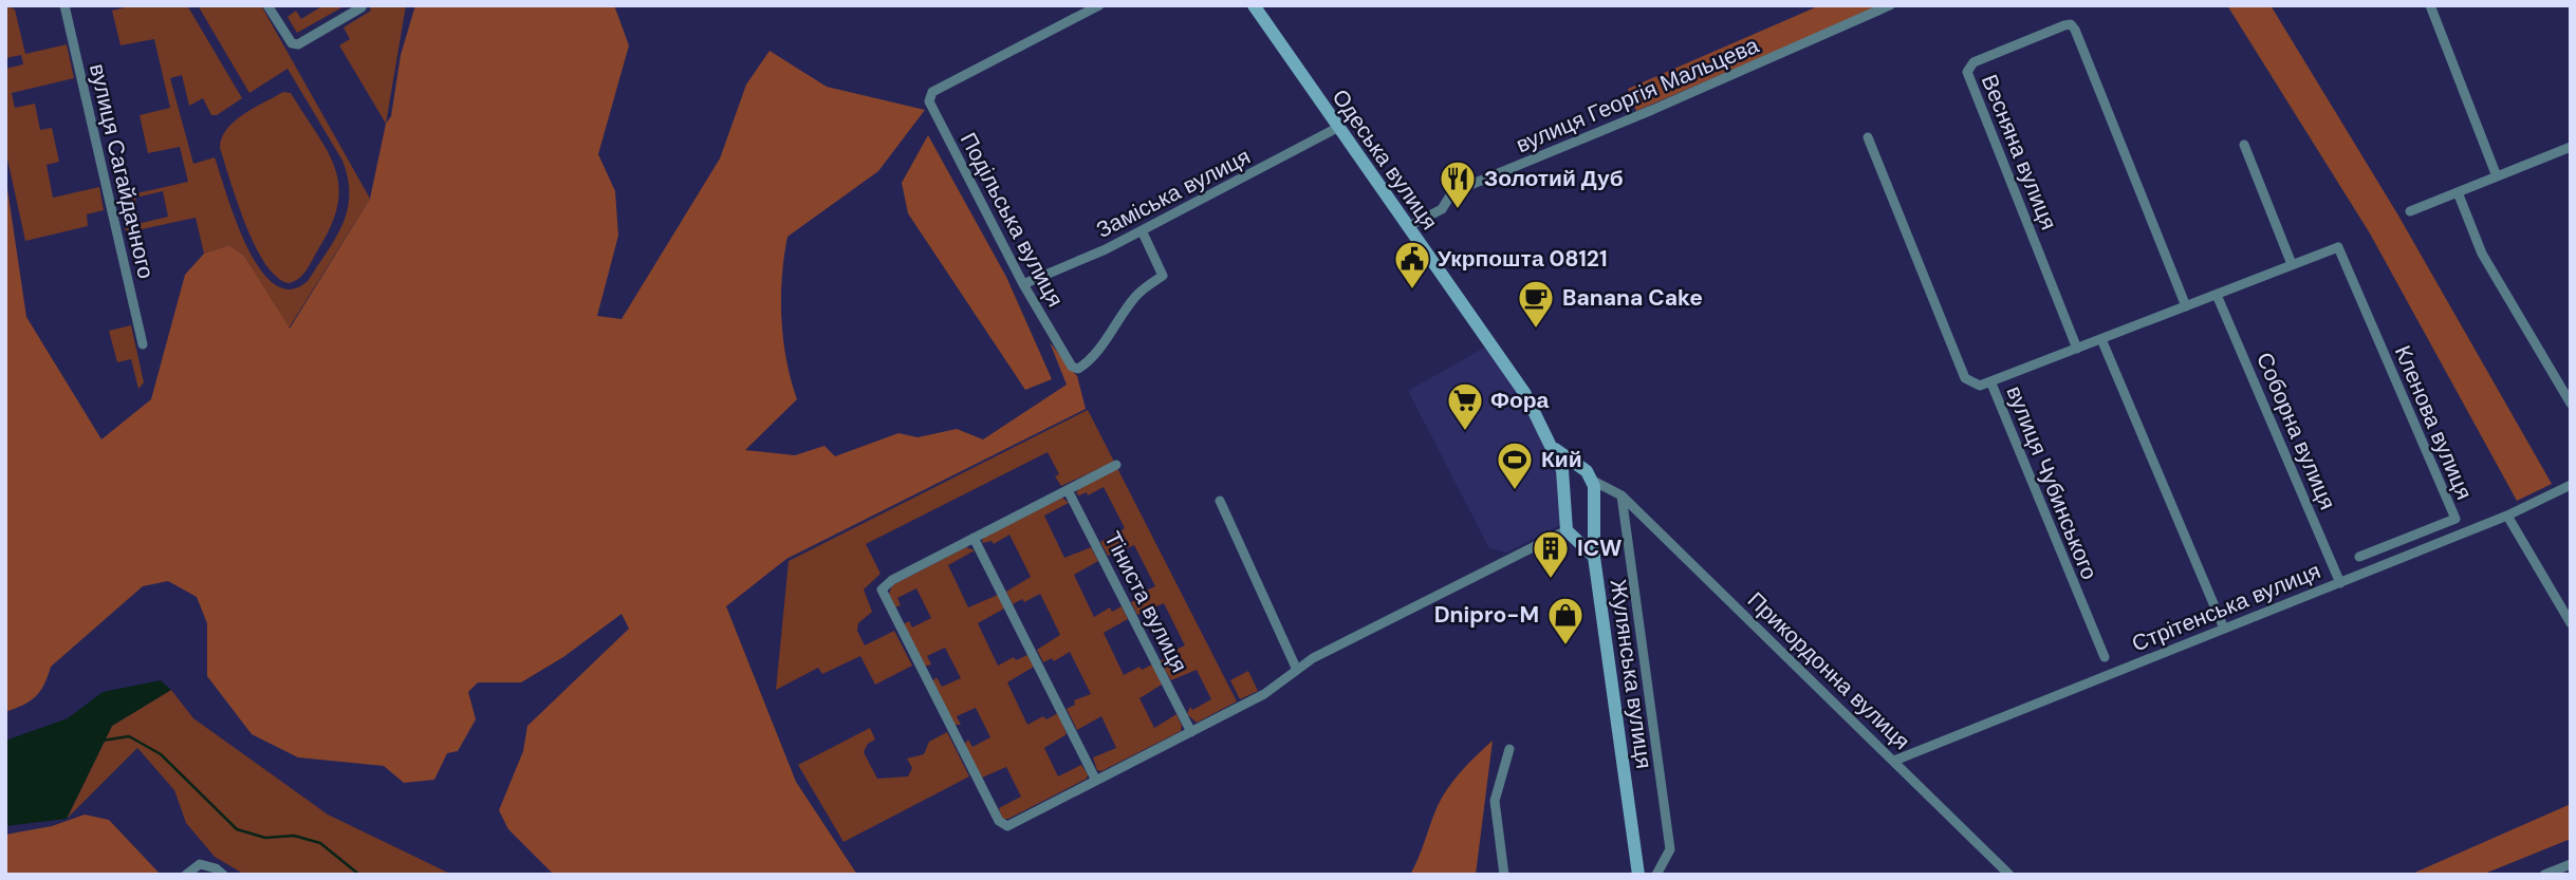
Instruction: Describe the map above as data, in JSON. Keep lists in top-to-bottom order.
{
  "streets": {
    "street": [
      "вулиця Георгія Мальцева",
      "Весняна вулиця",
      "Одеська вулиця",
      "вулиця Сагайдачного",
      "Заміська вулиця",
      "Подільська вулиця",
      "Кленова вулиця",
      "Соборна вулиця",
      "вулиця Чубинського",
      "Тіниста вулиця",
      "Стрітенська вулиця",
      "Прикордонна вулиця",
      "Жулянська вулиця"
    ]
  },
  "crossings": [
    ["вулиця Георгія Мальцева", "Одеська вулиця"],
    ["Одеська вулиця", "Заміська вулиця"],
    ["Заміська вулиця", "Подільська вулиця"],
    ["Соборна вулиця", "Стрітенська вулиця"],
    ["Стрітенська вулиця", "Прикордонна вулиця"]
  ],
  "places": {
    "restaurant": ["Золотий Дуб"],
    "public building": ["Укрпошта 08121"],
    "cafe": ["Banana Cake"],
    "supermarket": ["Фора"],
    "sports": ["Кий"],
    "building": ["ICW"],
    "shop": ["Dnipro-M"]
  }
}
